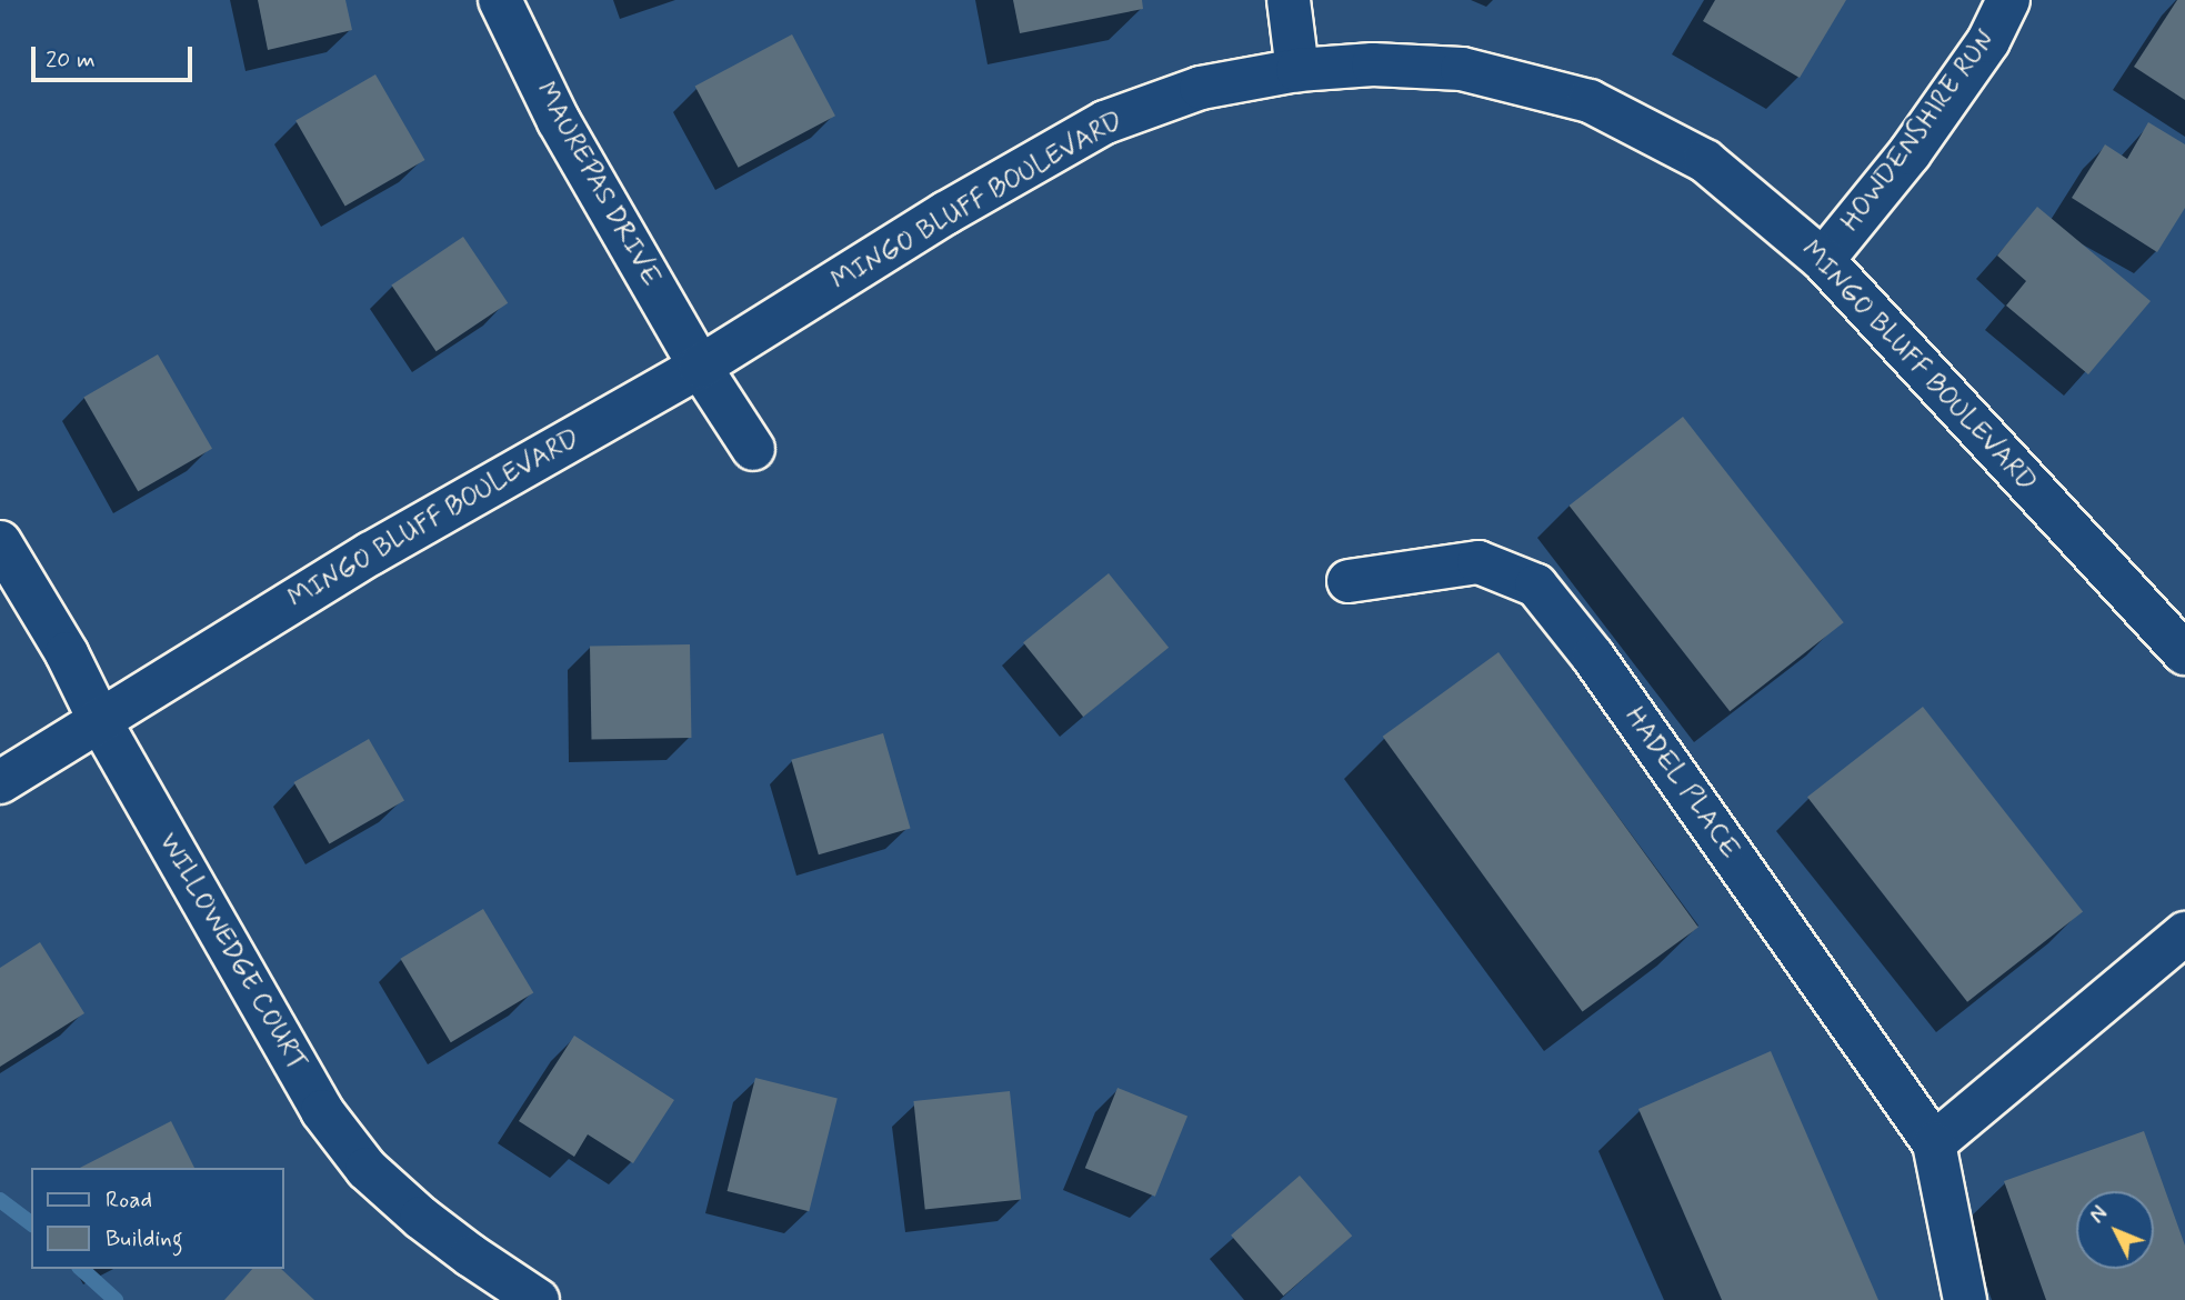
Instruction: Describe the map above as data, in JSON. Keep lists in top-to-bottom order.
{
  "streets": {
    "street": [
      "HOWDENSHIRE RUN",
      "MAUREPAS DRIVE",
      "MINGO BLUFF BOULEVARD",
      "HADEL PLACE",
      "WILLOWEDGE COURT"
    ]
  },
  "crossings": [
    ["HOWDENSHIRE RUN", "MINGO BLUFF BOULEVARD"],
    ["MAUREPAS DRIVE", "MINGO BLUFF BOULEVARD"],
    ["MINGO BLUFF BOULEVARD", "WILLOWEDGE COURT"]
  ],
  "legend": ["Road", "Building"],
  "scale_bar": "20 m",
  "north": "top left"
}
